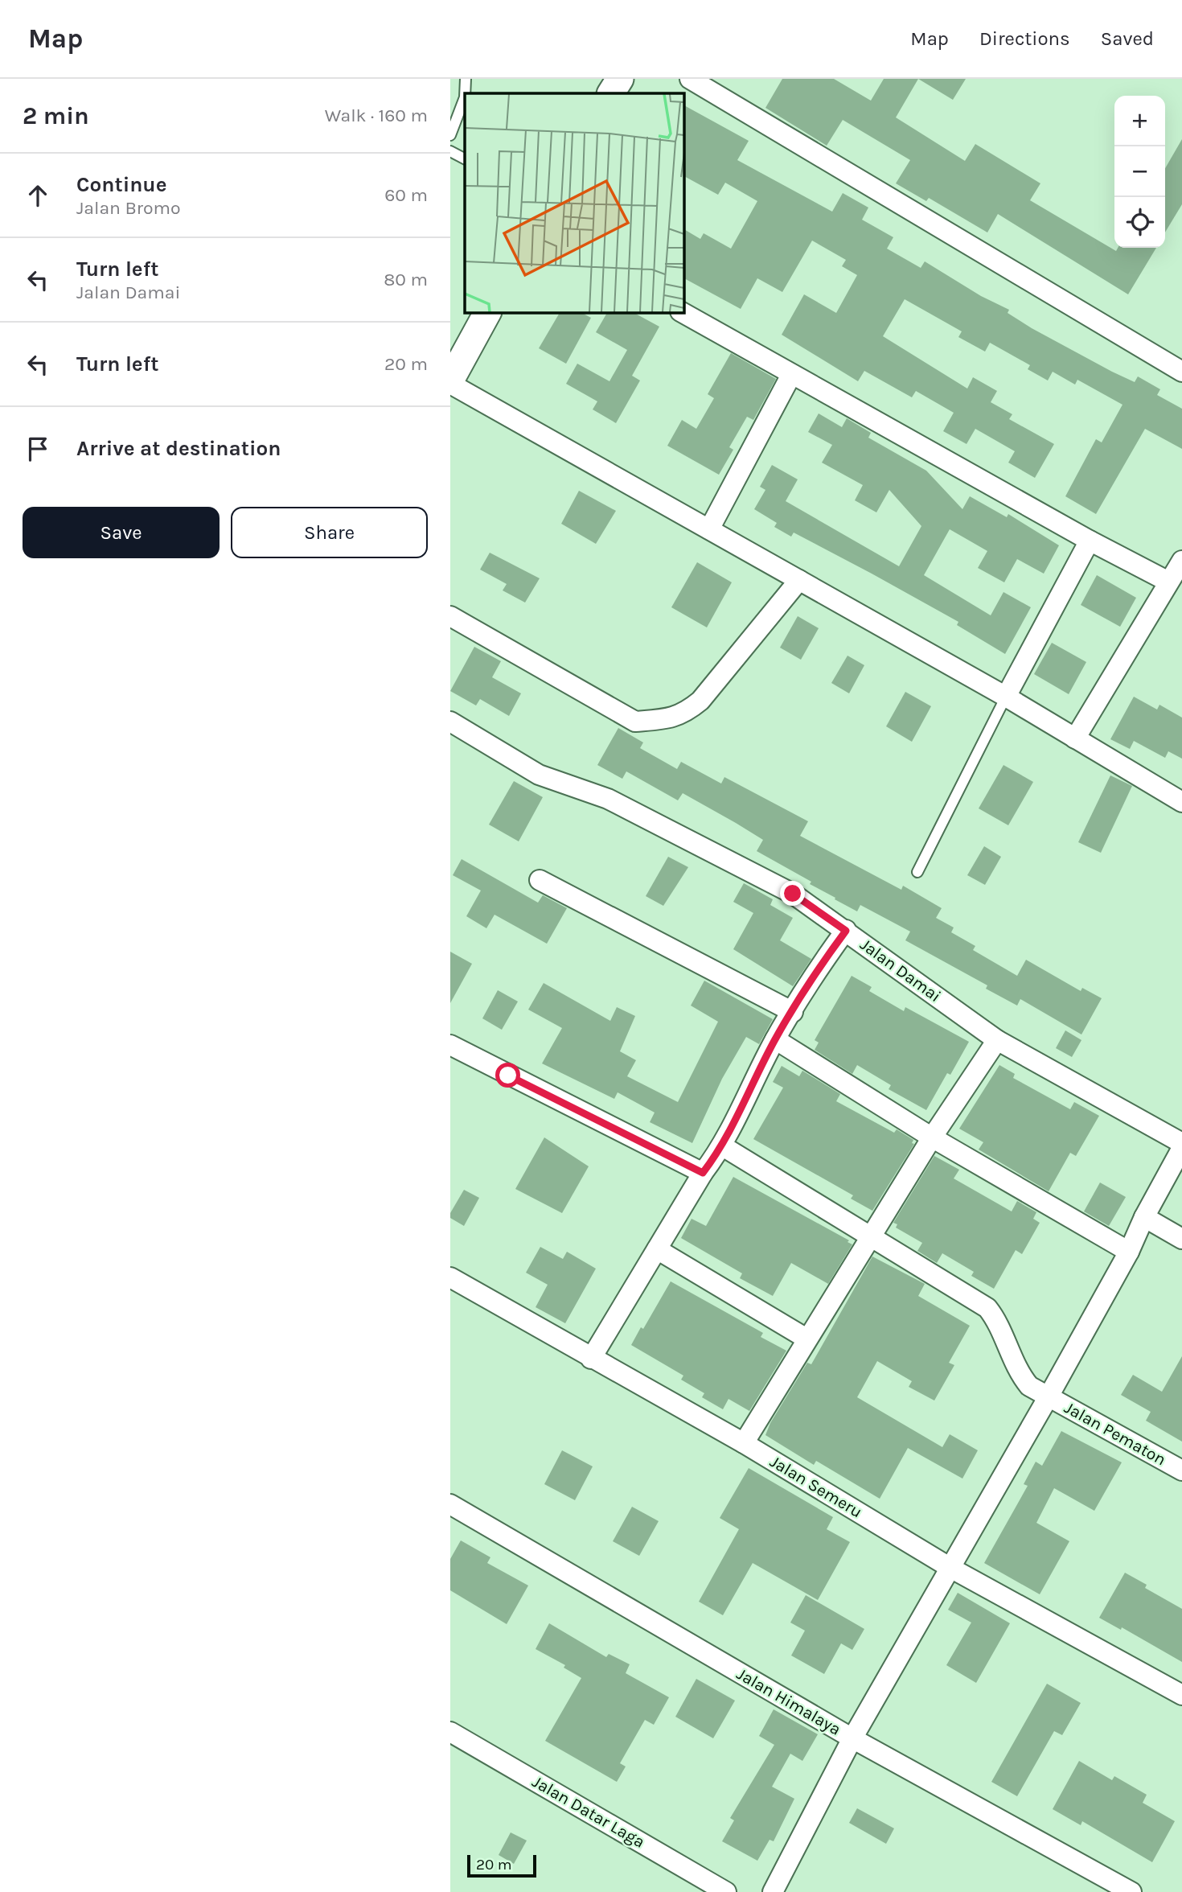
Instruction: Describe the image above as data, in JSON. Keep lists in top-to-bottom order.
{
  "streets": {
    "street": [
      "Jalan Damai",
      "Jalan Pematon",
      "Jalan Semeru",
      "Jalan Himalaya",
      "Jalan Datar Laga"
    ]
  },
  "crossings": [
    ["Jalan Damai", "Jalan Pematon"],
    ["Jalan Damai", "Jalan Semeru"]
  ],
  "scale_bar": "20 m",
  "page": {
    "header": "Map",
    "nav": ["Map", "Directions", "Saved"],
    "heading": ["2 min", "Walk · 160 m"],
    "map_buttons": ["+", "−"],
    "list": [
      ["Continue", "Jalan Bromo", "60 m"],
      ["Turn left", "Jalan Damai", "80 m"],
      ["Turn left", "20 m"],
      "Arrive at destination"
    ],
    "buttons": ["Save", "Share"],
    "scale": "20 m"
  }
}
